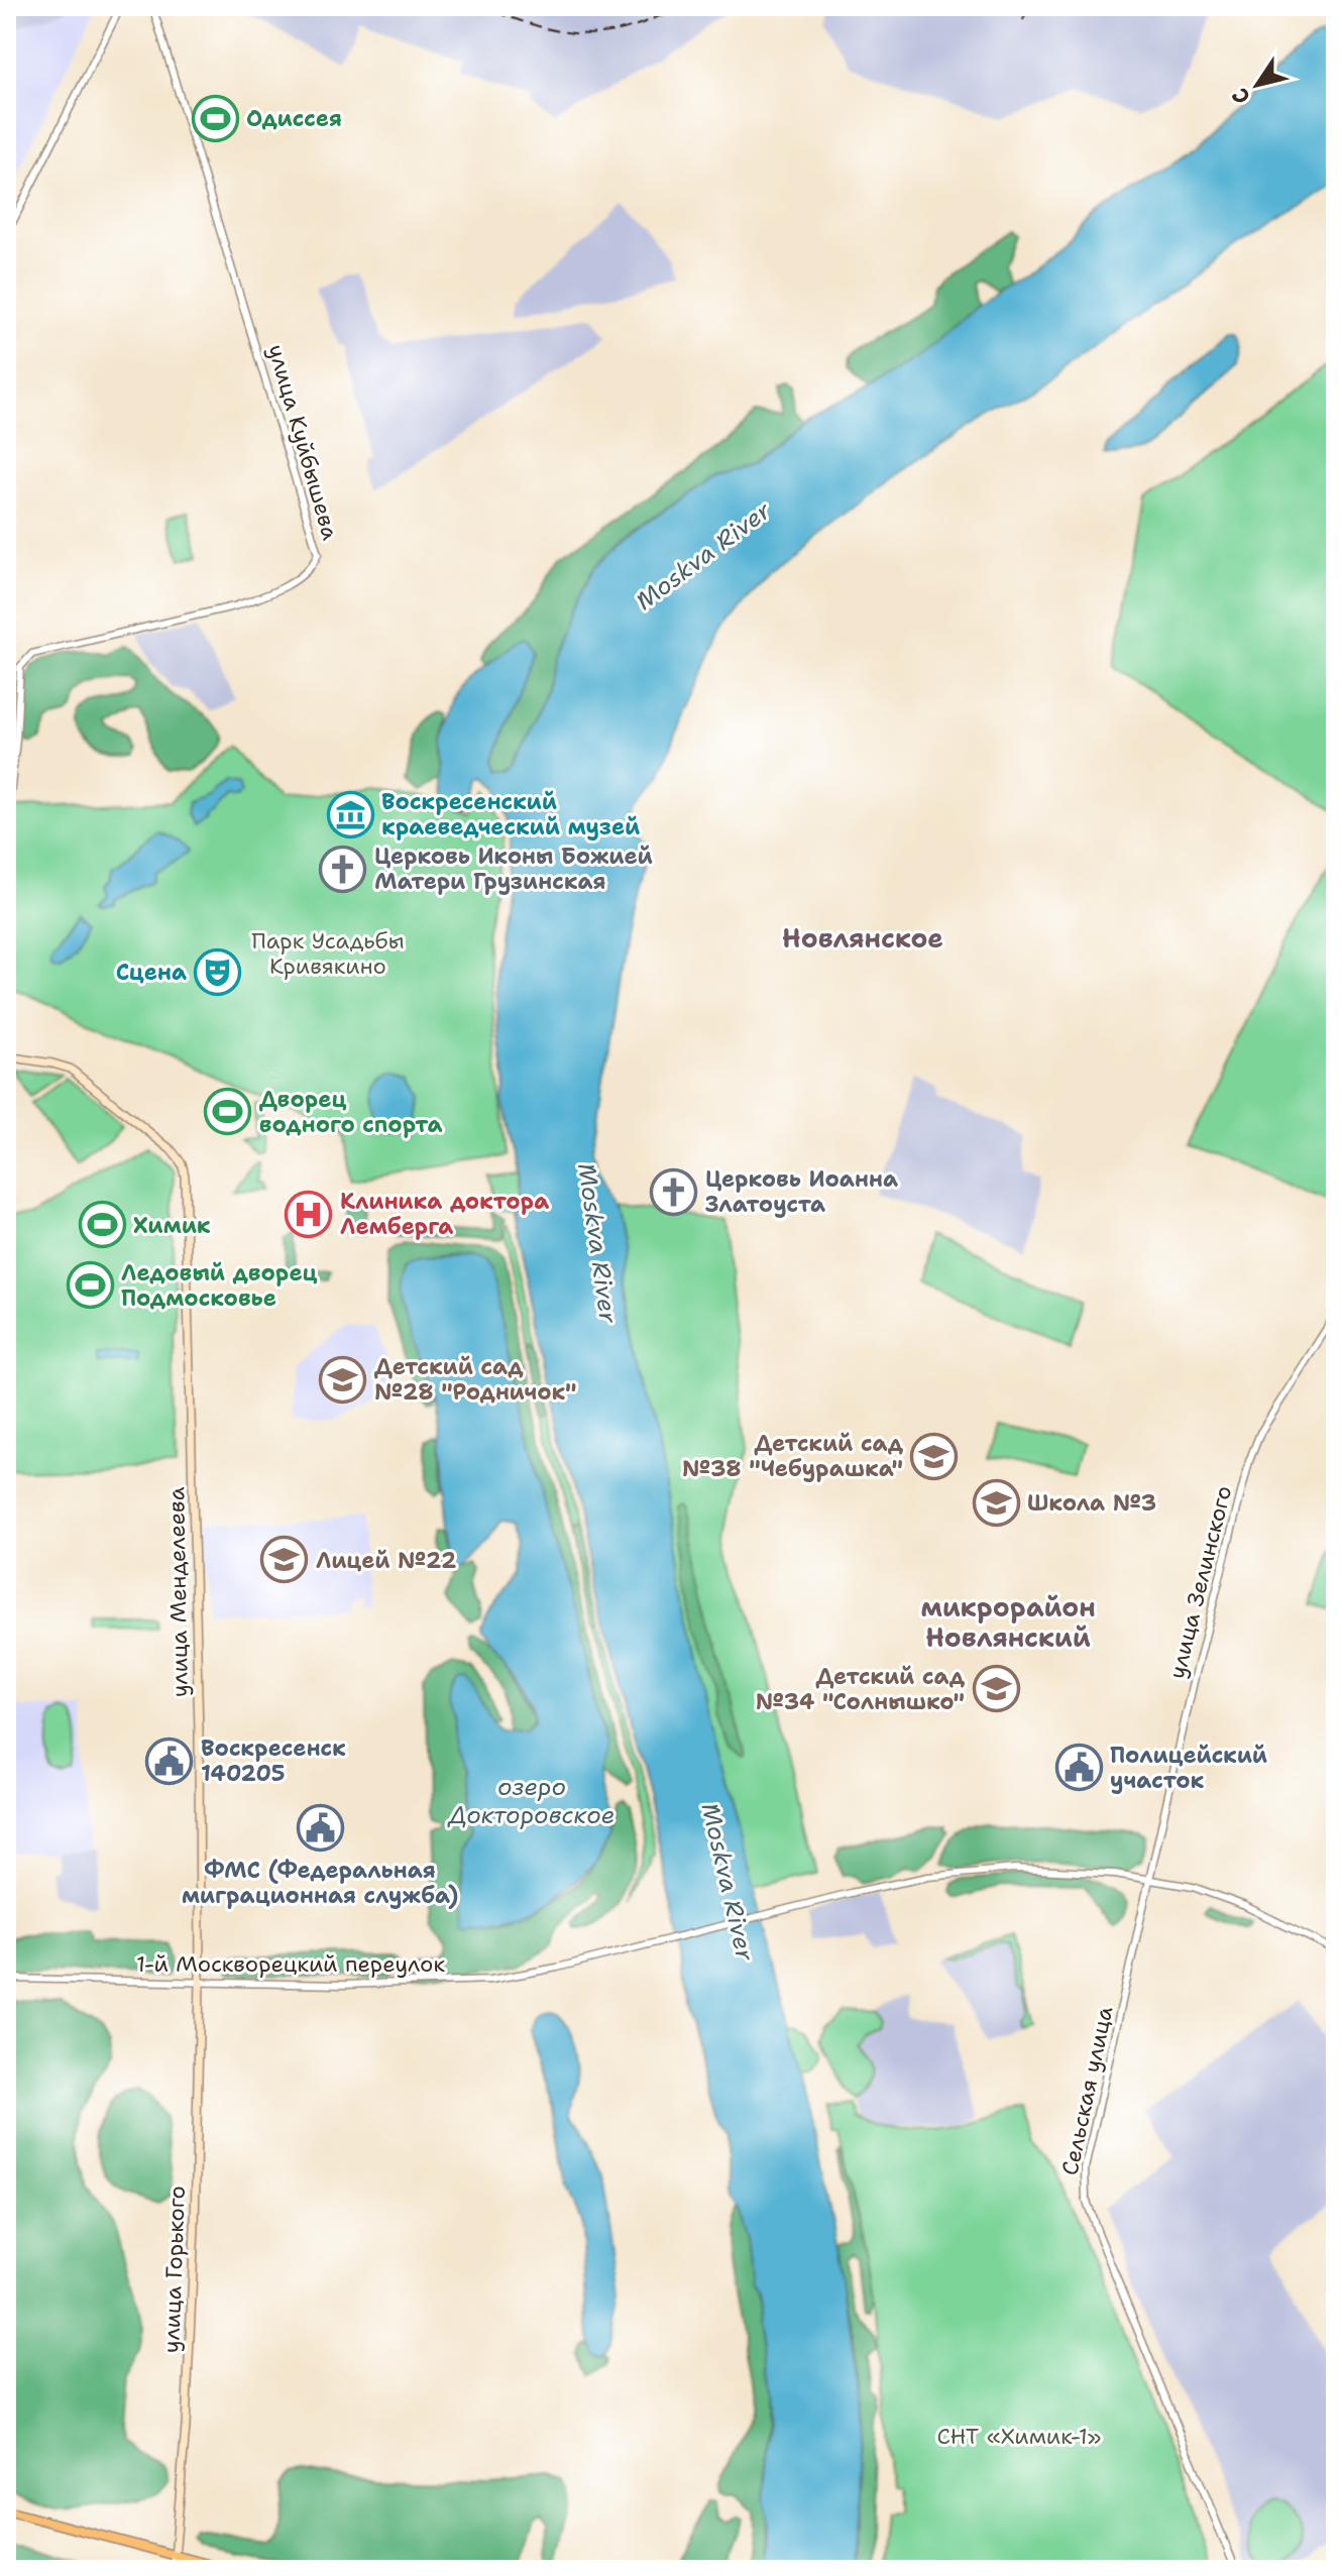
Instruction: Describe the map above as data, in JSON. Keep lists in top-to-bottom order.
{
  "streets": {
    "main road": ["улица Менделеева", "улица Горького"],
    "street": [
      "улица Куйбышева",
      "улица Зелинского",
      "1-й Москворецкий переулок",
      "Сельская улица"
    ]
  },
  "crossings": [
    ["улица Зелинского", "1-й Москворецкий переулок"],
    ["улица Зелинского", "Сельская улица"],
    ["улица Менделеева", "1-й Москворецкий переулок"],
    ["улица Менделеева", "улица Горького"],
    ["1-й Москворецкий переулок", "Сельская улица"],
    ["1-й Москворецкий переулок", "улица Горького"]
  ],
  "districts": ["Новлянское", "микрорайон Новлянский"],
  "water": ["Moskva River", "озеро Докторовское"],
  "parks": ["Парк Усадьбы Кривякино", "СНТ «Химик-1»"],
  "places": {
    "sports": [
      "Одиссея",
      "Дворец водного спорта",
      "Химик",
      "Ледовый дворец Подмосковье"
    ],
    "museum": ["Воскресенский краеведческий музей"],
    "church": ["Церковь Иконы Божией Матери Грузинская", "Церковь Иоанна Златоуста"],
    "theatre": ["Сцена"],
    "hospital": ["Клиника доктора Лемберга"],
    "school or university": [
      "Детский сад №28 \"Родничок\"",
      "Детский сад №38 \"Чебурашка\"",
      "Школа №3",
      "Лицей №22",
      "Детский сад №34 \"Солнышко\""
    ],
    "public building": ["Воскресенск 140205", "Полицейский участок", "ФМС (Федеральная миграционная служба)"]
  },
  "north": "bottom left"
}
